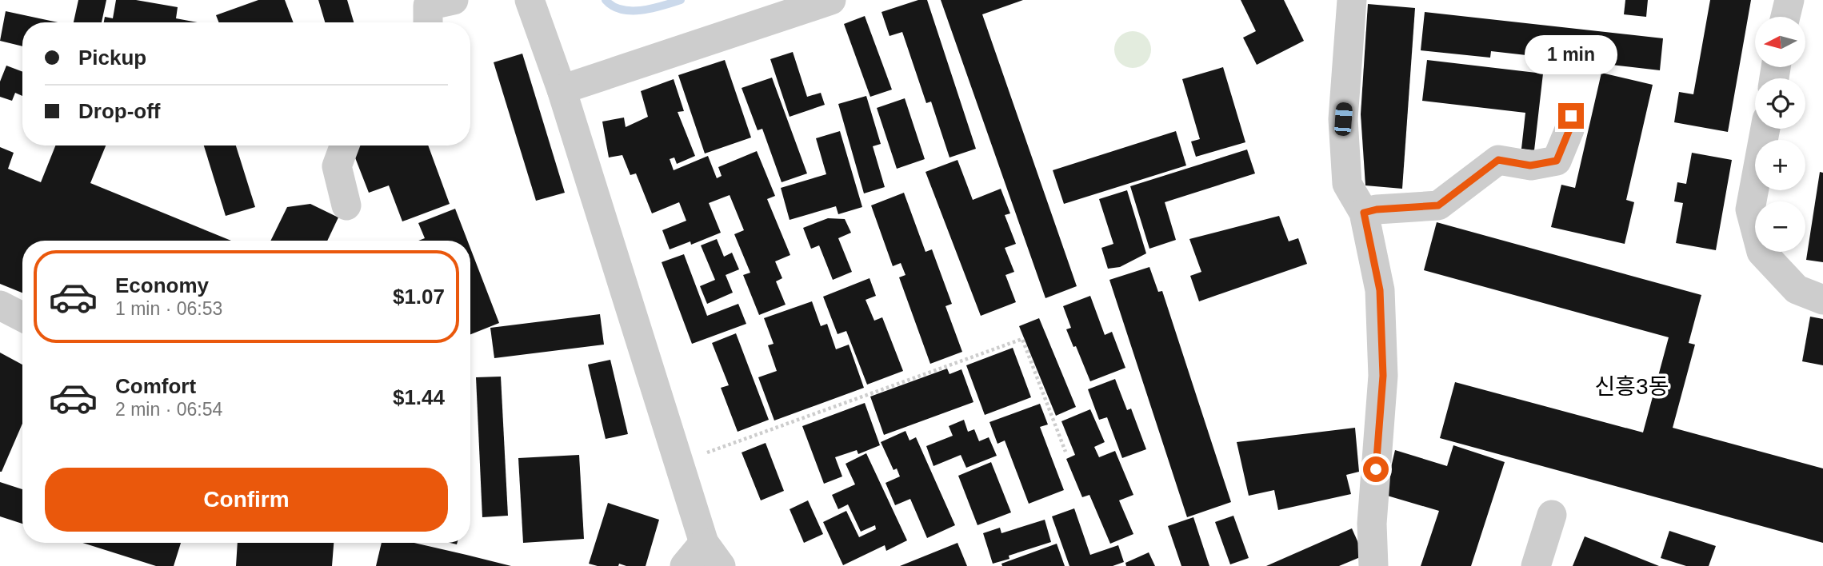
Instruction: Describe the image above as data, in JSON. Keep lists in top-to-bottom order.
{
  "districts": ["신흥3동"],
  "north": "left",
  "page": {
    "map_buttons": ["+", "−"],
    "banner": ["Pickup", "Drop-off"],
    "bubble": "1 min",
    "list": [
      {
        "name": "Economy",
        "note": "1 min · 06:53",
        "value": "$1.07"
      },
      {
        "name": "Comfort",
        "note": "2 min · 06:54",
        "value": "$1.44"
      }
    ],
    "buttons": "Confirm"
  }
}
